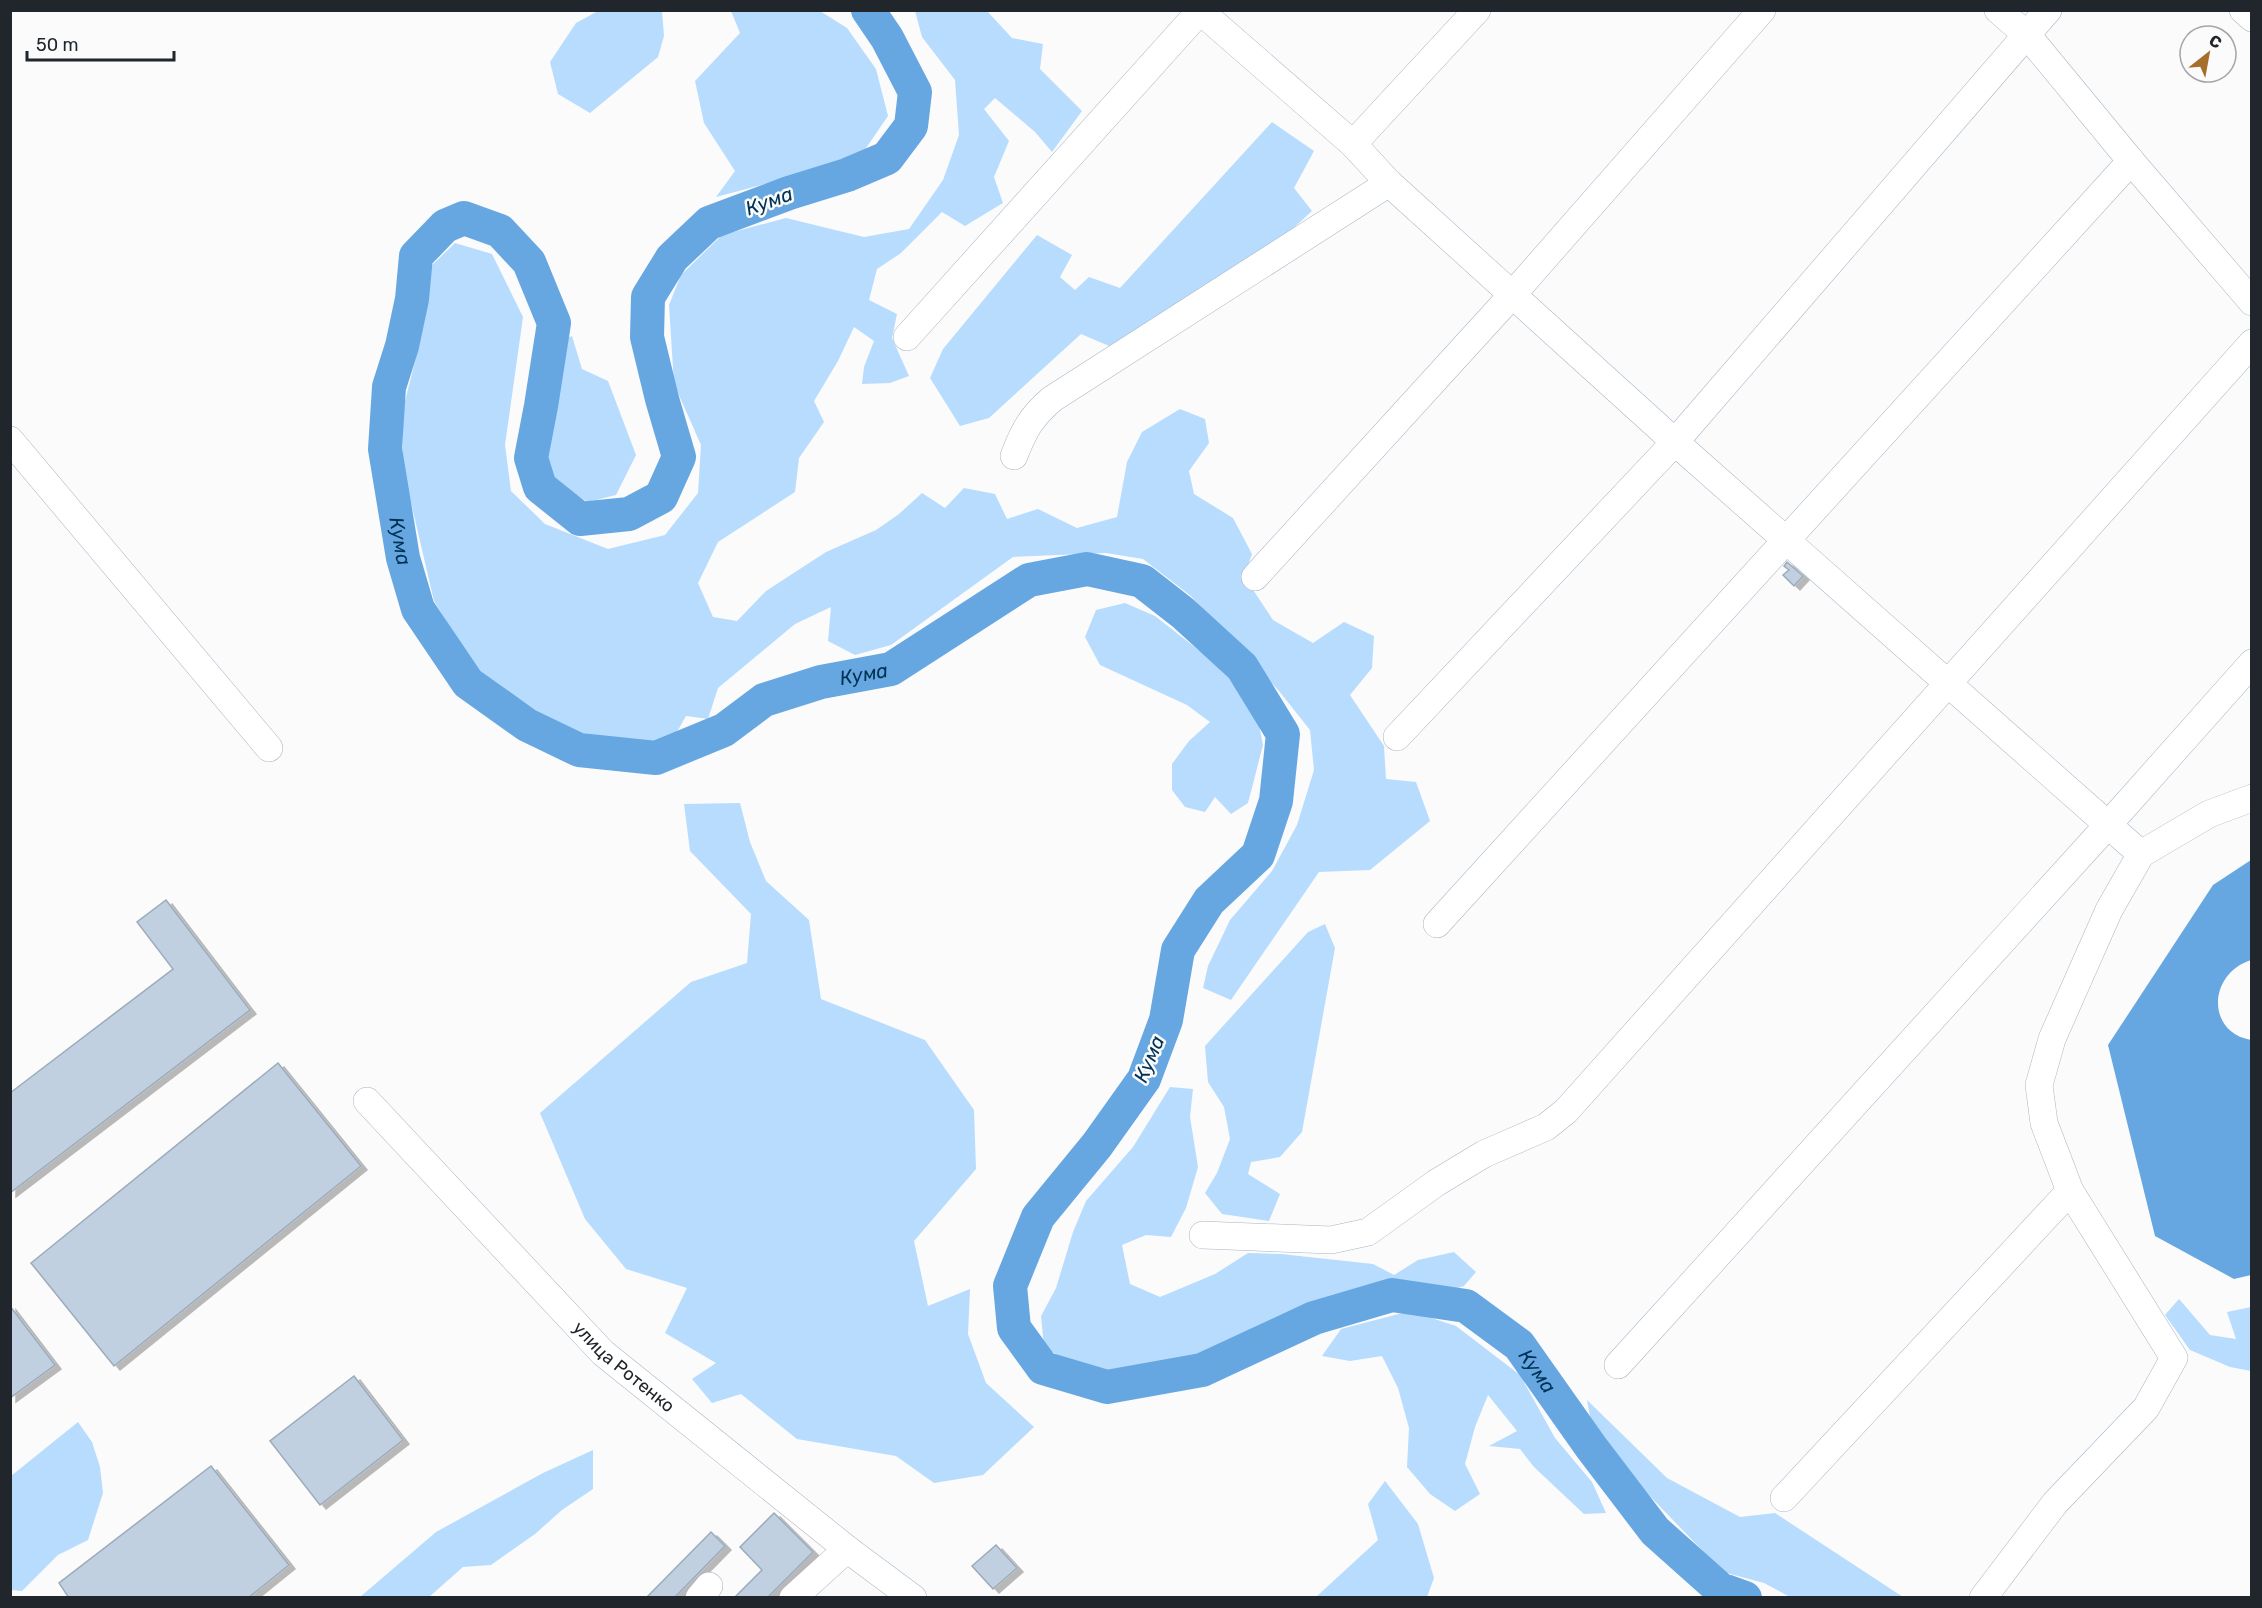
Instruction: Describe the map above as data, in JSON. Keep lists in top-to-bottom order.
{
  "streets": {
    "street": ["улица Ротенко"]
  },
  "water": ["Кума"],
  "scale_bar": "50 m",
  "north": "top right"
}
